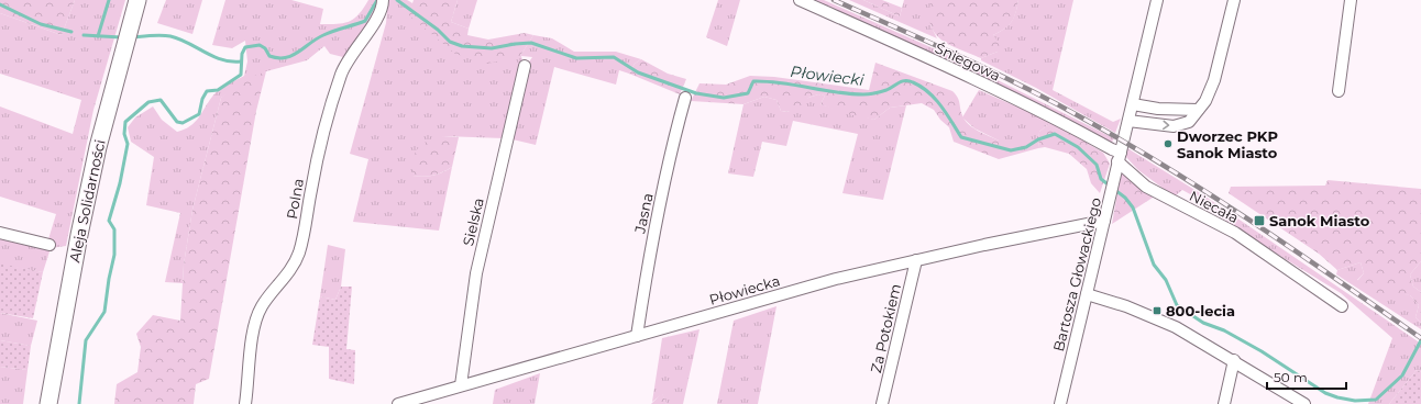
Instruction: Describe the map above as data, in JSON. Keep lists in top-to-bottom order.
{
  "streets": {
    "main road": ["Aleja Solidarności"],
    "street": [
      "Śniegowa",
      "Polna",
      "Niecała",
      "Jasna",
      "Sielska",
      "Bartosza Głowackiego",
      "Płowiecka",
      "Za Potokiem"
    ]
  },
  "crossings": [
    ["Śniegowa", "Niecała"],
    ["Śniegowa", "Bartosza Głowackiego"],
    ["Niecała", "Bartosza Głowackiego"],
    ["Jasna", "Płowiecka"],
    ["Sielska", "Płowiecka"],
    ["Bartosza Głowackiego", "Płowiecka"],
    ["Płowiecka", "Za Potokiem"]
  ],
  "water": ["Płowiecki"],
  "places": {
    "other": ["Dworzec PKP Sanok Miasto"],
    "transit": ["Sanok Miasto", "800-lecia"]
  },
  "scale_bar": "50 m"
}
